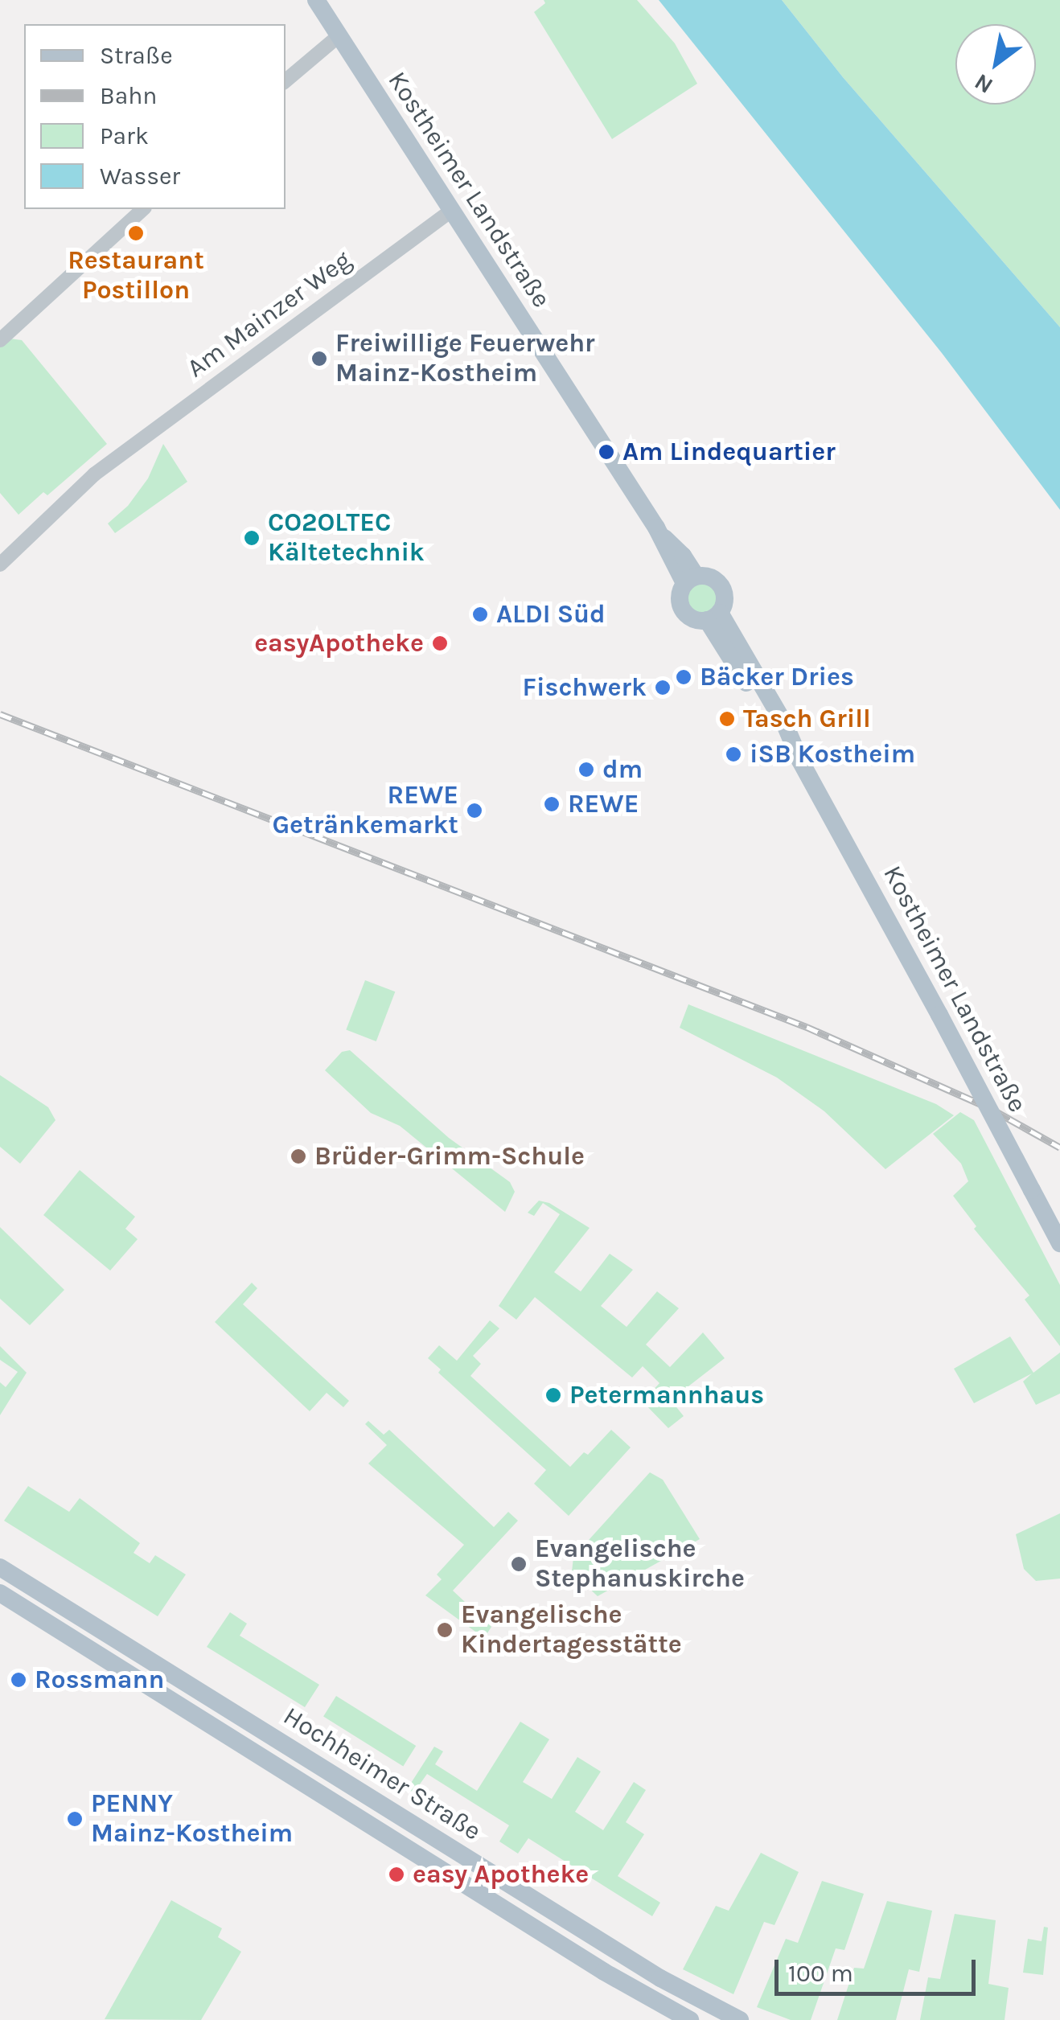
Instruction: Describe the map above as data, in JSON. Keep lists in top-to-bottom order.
{
  "streets": {
    "main road": ["Kostheimer Landstraße", "Hochheimer Straße"],
    "street": ["Am Mainzer Weg"]
  },
  "crossings": [
    ["Kostheimer Landstraße", "Am Mainzer Weg"]
  ],
  "places": [
    "Restaurant Postillon",
    "Freiwillige Feuerwehr Mainz-Kostheim",
    "Am Lindequartier",
    "CO2OLTEC Kältetechnik",
    "ALDI Süd",
    "easyApotheke",
    "Bäcker Dries",
    "Fischwerk",
    "Tasch Grill",
    "iSB Kostheim",
    "dm",
    "REWE",
    "REWE Getränkemarkt",
    "Brüder-Grimm-Schule",
    "Petermannhaus",
    "Evangelische Stephanuskirche",
    "Evangelische Kindertagesstätte",
    "Rossmann",
    "PENNY Mainz-Kostheim",
    "easy Apotheke"
  ],
  "legend": [
    "Straße",
    "Bahn",
    "Park",
    "Wasser"
  ],
  "scale_bar": "100 m",
  "north": "bottom left"
}
